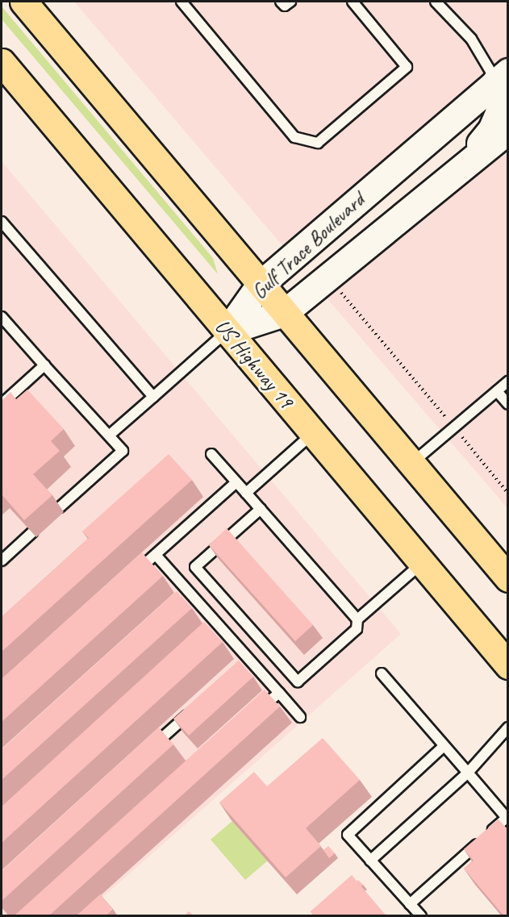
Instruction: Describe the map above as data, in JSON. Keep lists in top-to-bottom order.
{
  "streets": {
    "highway": ["US Highway 19"],
    "street": ["Gulf Trace Boulevard"]
  },
  "crossings": [
    ["Gulf Trace Boulevard", "US Highway 19"]
  ]
}
